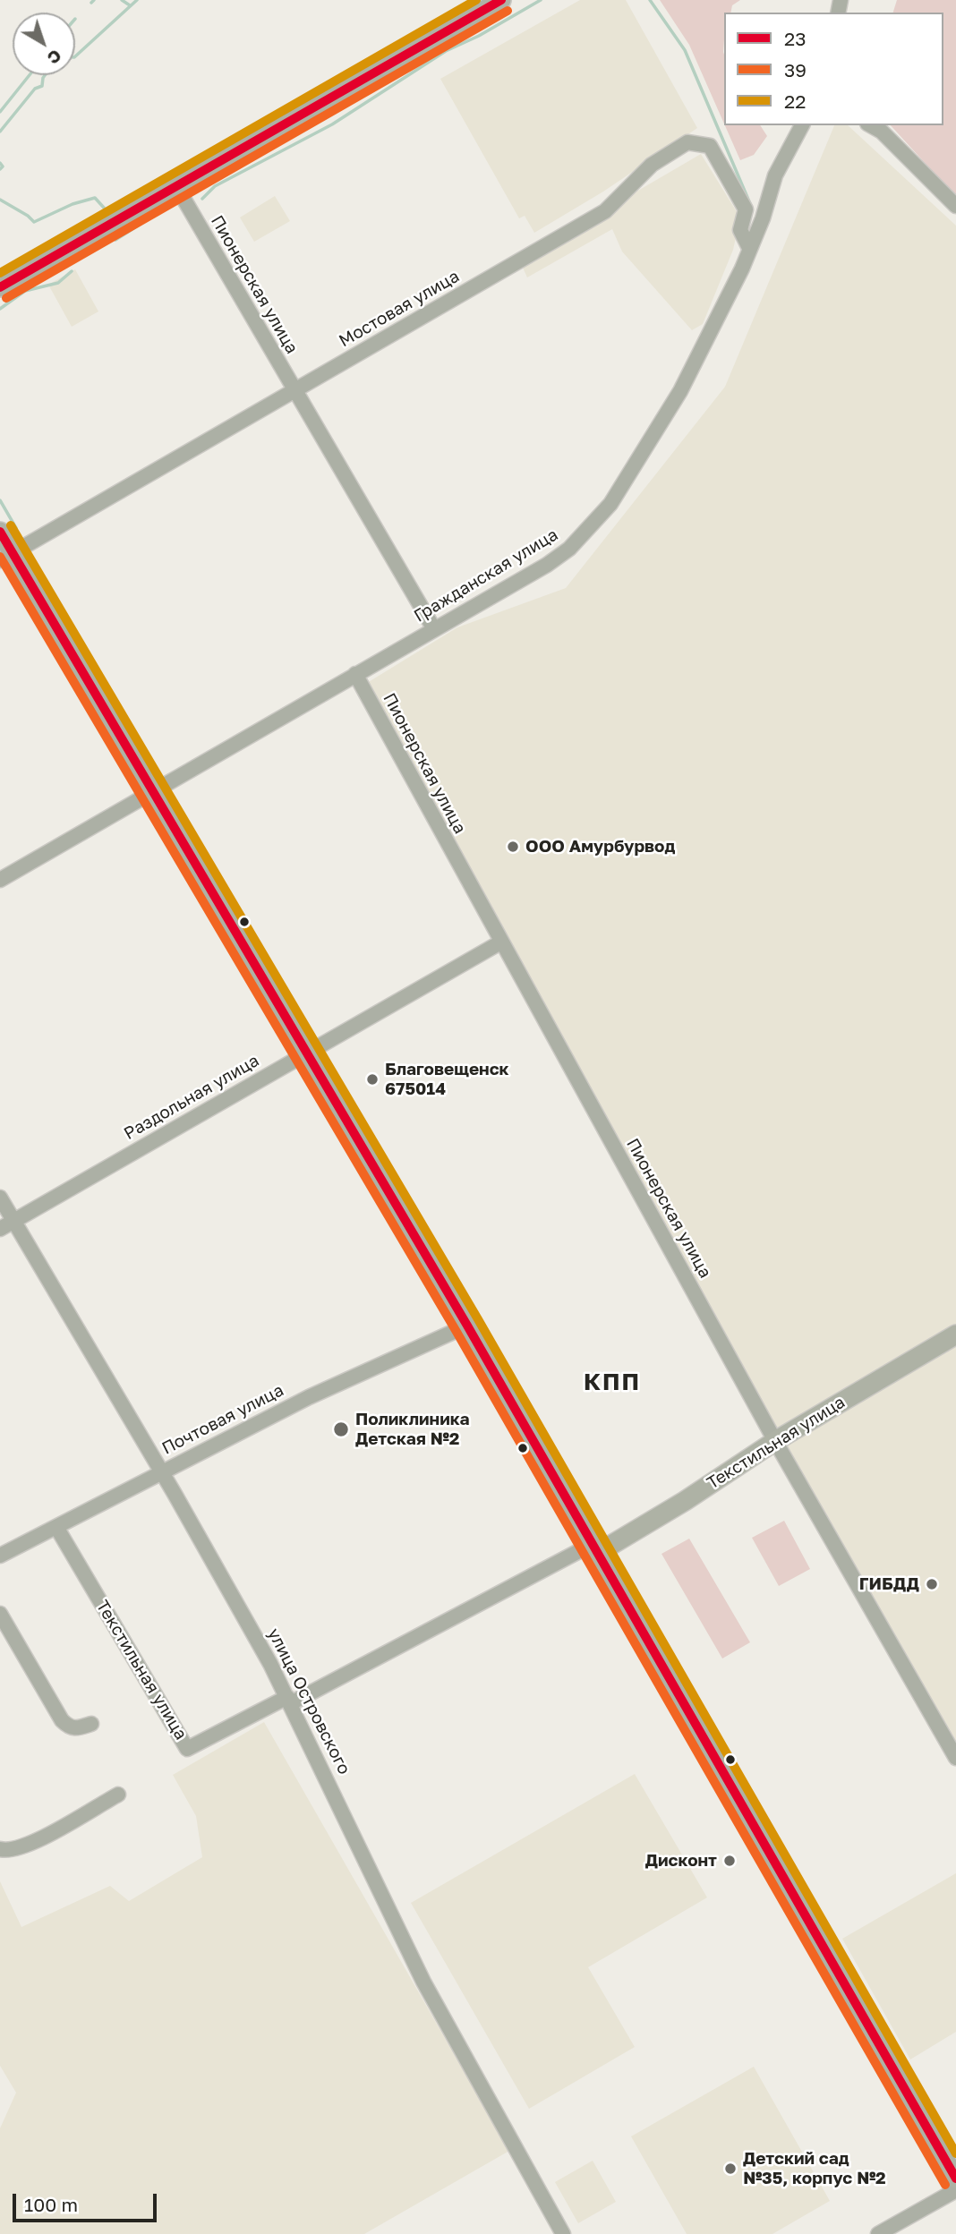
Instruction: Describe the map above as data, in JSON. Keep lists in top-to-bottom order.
{
  "streets": {
    "main road": ["Текстильная улица"],
    "street": [
      "Пионерская улица",
      "Мостовая улица",
      "Гражданская улица",
      "Раздольная улица",
      "Почтовая улица",
      "улица Островского"
    ]
  },
  "crossings": [
    ["Пионерская улица", "Мостовая улица"],
    ["Пионерская улица", "Гражданская улица"],
    ["Пионерская улица", "Раздольная улица"],
    ["Пионерская улица", "Текстильная улица"],
    ["Мостовая улица", "Гражданская улица"],
    ["Раздольная улица", "улица Островского"],
    ["Почтовая улица", "Текстильная улица"],
    ["Почтовая улица", "улица Островского"],
    ["Текстильная улица", "улица Островского"]
  ],
  "districts": ["КПП"],
  "places": [
    "ООО Амурбурвод",
    "Благовещенск 675014",
    "Поликлиника Детская №2",
    "ГИБДД",
    "Дисконт",
    "Детский сад №35, корпус №2"
  ],
  "lines": ["transit line 23", "transit line 22", "transit line 39"],
  "legend": ["23", "39", "22"],
  "scale_bar": "100 m",
  "north": "bottom right"
}
